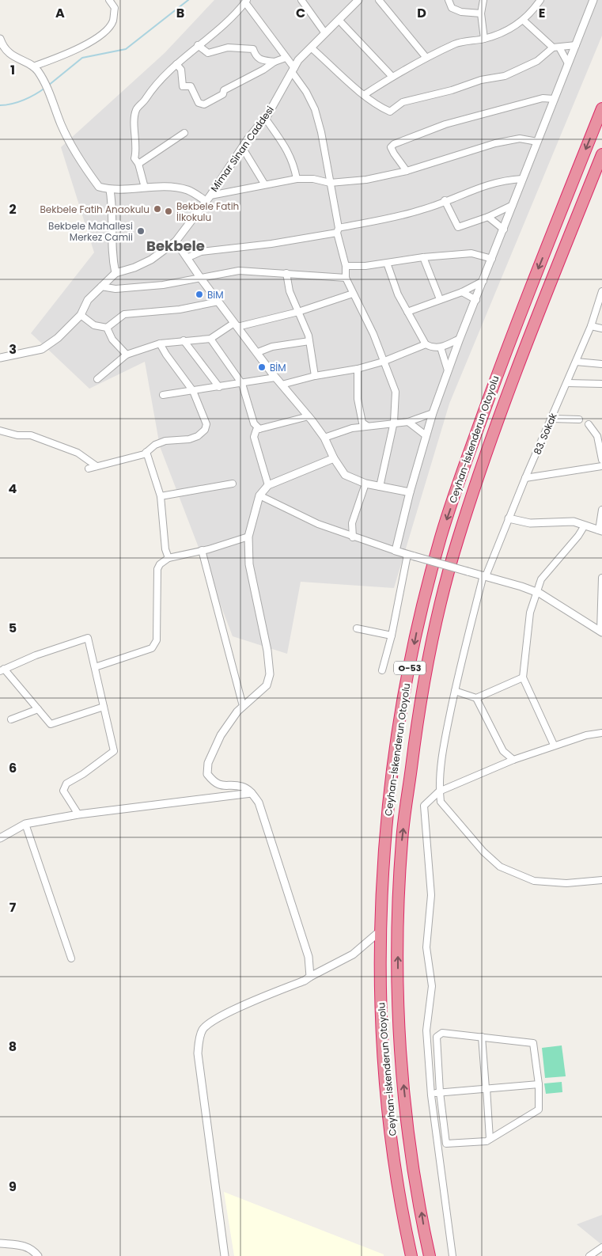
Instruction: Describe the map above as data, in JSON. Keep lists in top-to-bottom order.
{
  "streets": {
    "highway": ["Ceyhan-İskenderun Otoyolu", "O-53"],
    "street": ["Mimar Sinan Caddesi", "83. Sokak"]
  },
  "districts": ["Bekbele"],
  "places": [
    "Bekbele Fatih Anaokulu",
    "Bekbele Fatih İlkokulu",
    "Bekbele Mahallesi Merkez Camii",
    "BiM",
    "BİM"
  ],
  "grid": {
    "columns": [
      "A",
      "B",
      "C",
      "D",
      "E"
    ],
    "rows": [
      "1",
      "2",
      "3",
      "4",
      "5",
      "6",
      "7",
      "8",
      "9"
    ]
  }
}
